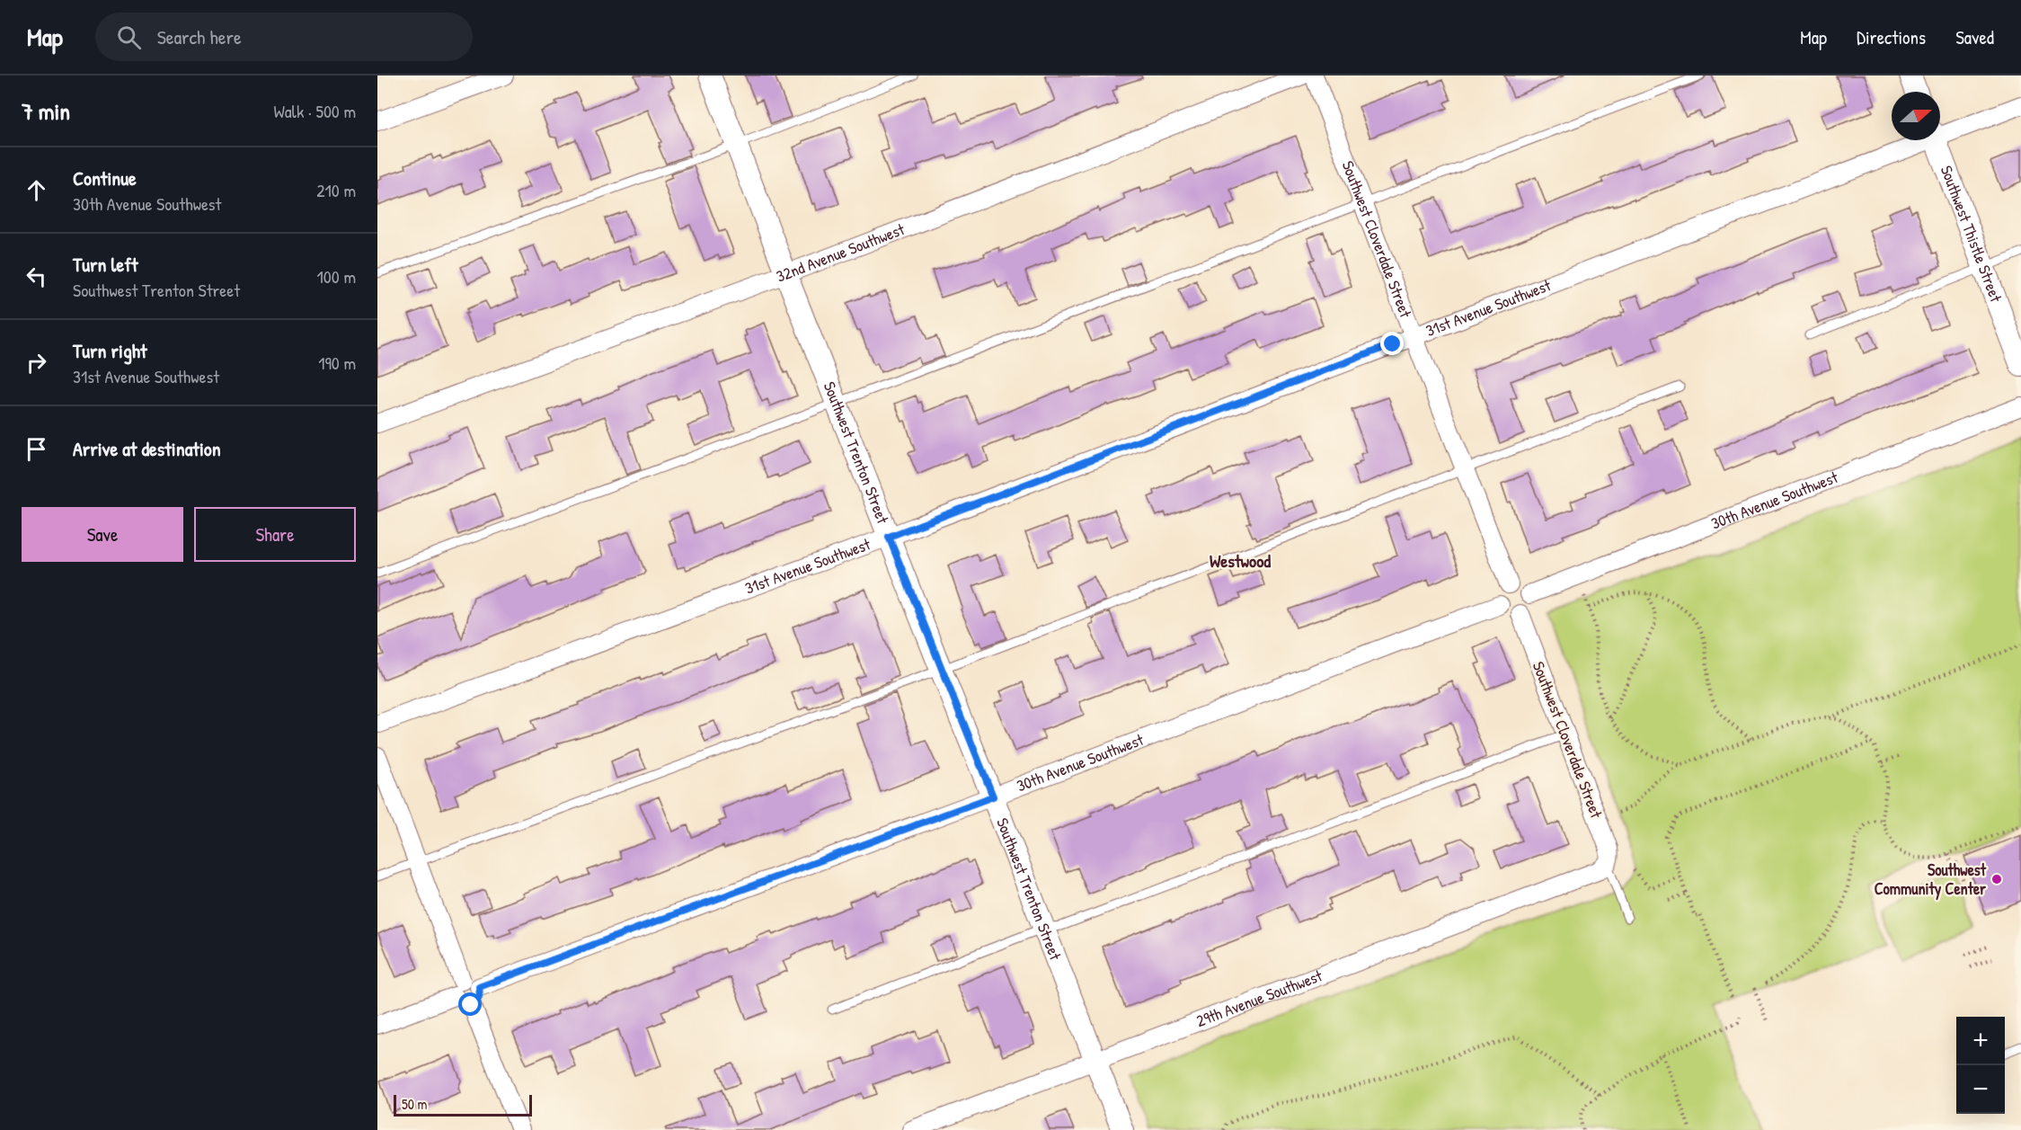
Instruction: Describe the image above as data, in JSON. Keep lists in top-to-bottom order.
{
  "streets": {
    "street": [
      "Southwest Thistle Street",
      "Southwest Cloverdale Street",
      "32nd Avenue Southwest",
      "31st Avenue Southwest",
      "Southwest Trenton Street",
      "30th Avenue Southwest",
      "29th Avenue Southwest"
    ]
  },
  "crossings": [
    ["Southwest Cloverdale Street", "31st Avenue Southwest"],
    ["Southwest Cloverdale Street", "30th Avenue Southwest"],
    ["Southwest Cloverdale Street", "29th Avenue Southwest"],
    ["32nd Avenue Southwest", "Southwest Trenton Street"],
    ["31st Avenue Southwest", "Southwest Trenton Street"],
    ["Southwest Trenton Street", "30th Avenue Southwest"],
    ["Southwest Trenton Street", "29th Avenue Southwest"]
  ],
  "districts": ["Westwood"],
  "places": ["Southwest Community Center"],
  "scale_bar": "50 m",
  "north": "right",
  "page": {
    "header": "Map",
    "search": "Search here",
    "nav": ["Map", "Directions", "Saved"],
    "heading": ["7 min", "Walk · 500 m"],
    "list": [
      ["Continue", "30th Avenue Southwest", "210 m"],
      ["Turn left", "Southwest Trenton Street", "100 m"],
      ["Turn right", "31st Avenue Southwest", "190 m"],
      "Arrive at destination"
    ],
    "buttons": ["Save", "Share"],
    "map_buttons": ["+", "−"],
    "scale": "50 m"
  }
}
